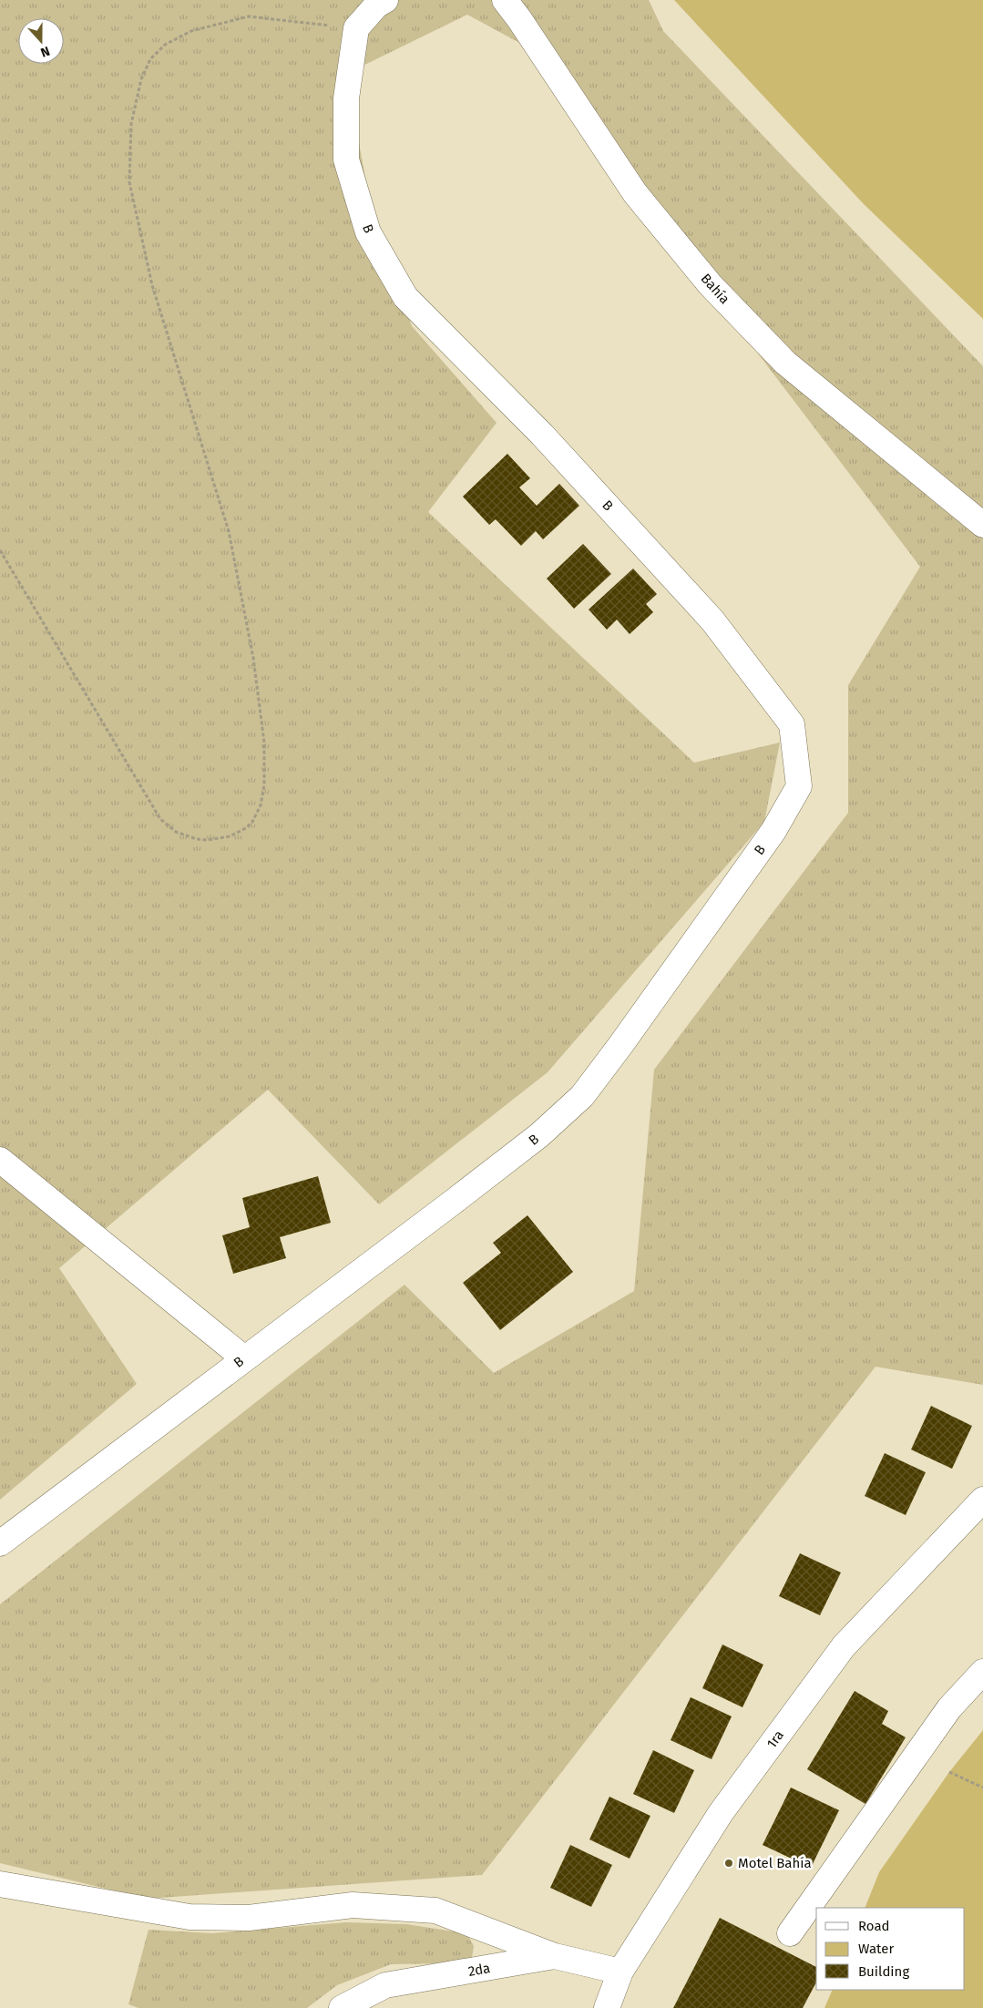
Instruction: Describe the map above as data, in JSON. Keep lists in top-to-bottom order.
{
  "streets": {
    "street": [
      "B",
      "Bahía",
      "1ra",
      "2da"
    ]
  },
  "crossings": [
    ["1ra", "2da"]
  ],
  "places": ["Motel Bahía"],
  "legend": ["Road", "Water", "Building"],
  "north": "bottom"
}
